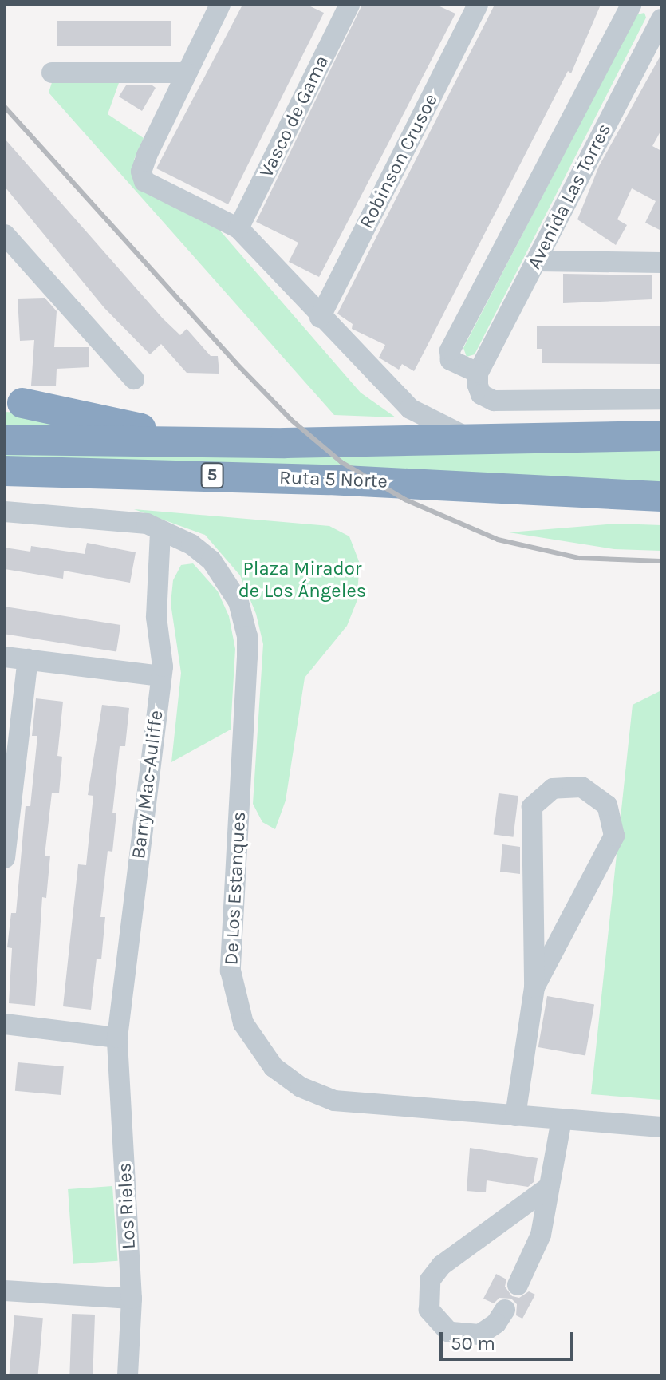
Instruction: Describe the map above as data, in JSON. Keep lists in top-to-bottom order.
{
  "streets": {
    "highway": ["5", "Ruta 5 Norte"],
    "street": [
      "Vasco de Gama",
      "Robinson Crusoe",
      "Avenida Las Torres",
      "Barry Mac-Auliffe",
      "De Los Estanques",
      "Los Rieles"
    ]
  },
  "crossings": [
    ["Barry Mac-Auliffe", "De Los Estanques"],
    ["Barry Mac-Auliffe", "Los Rieles"]
  ],
  "parks": ["Plaza Mirador de Los Ángeles"],
  "scale_bar": "50 m"
}
